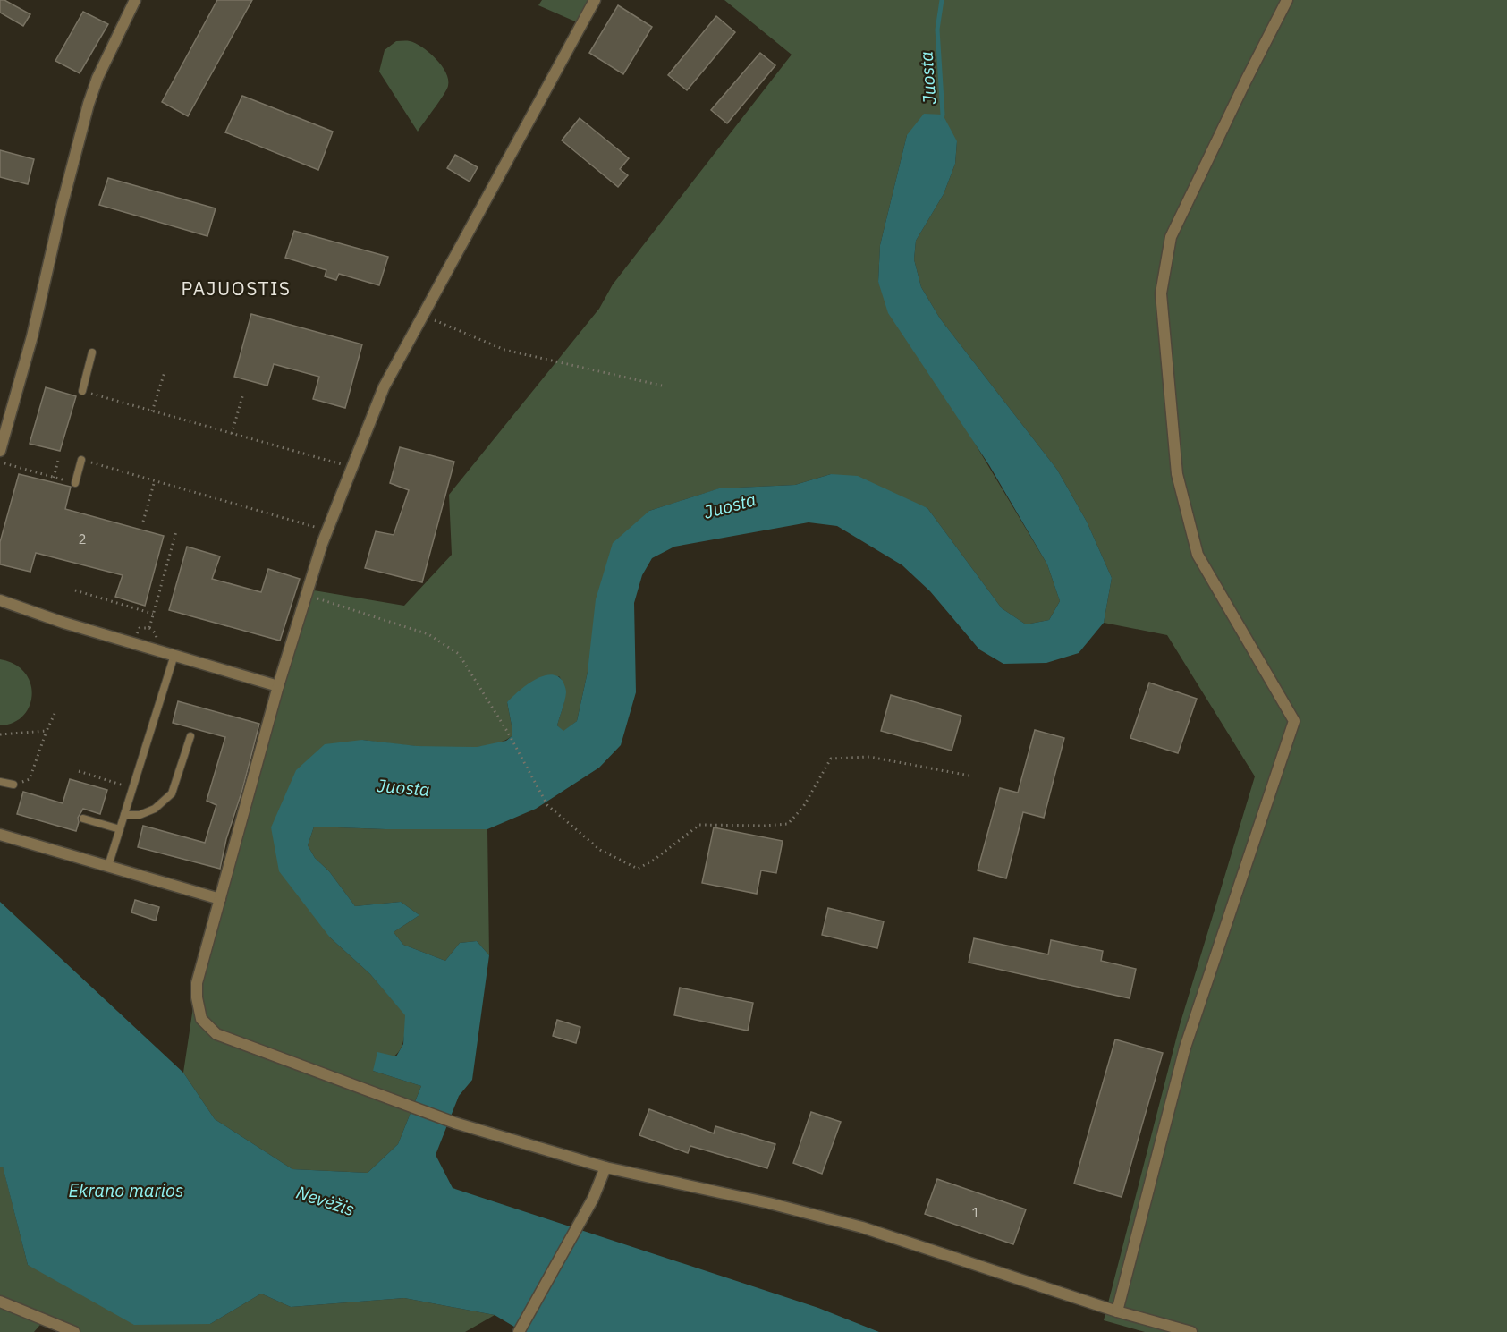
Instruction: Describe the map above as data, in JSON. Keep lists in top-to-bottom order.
{
  "districts": ["PAJUOSTIS"],
  "water": ["Juosta", "Ekrano marios", "Nevėžis"],
  "house_numbers": ["2", "1"]
}
